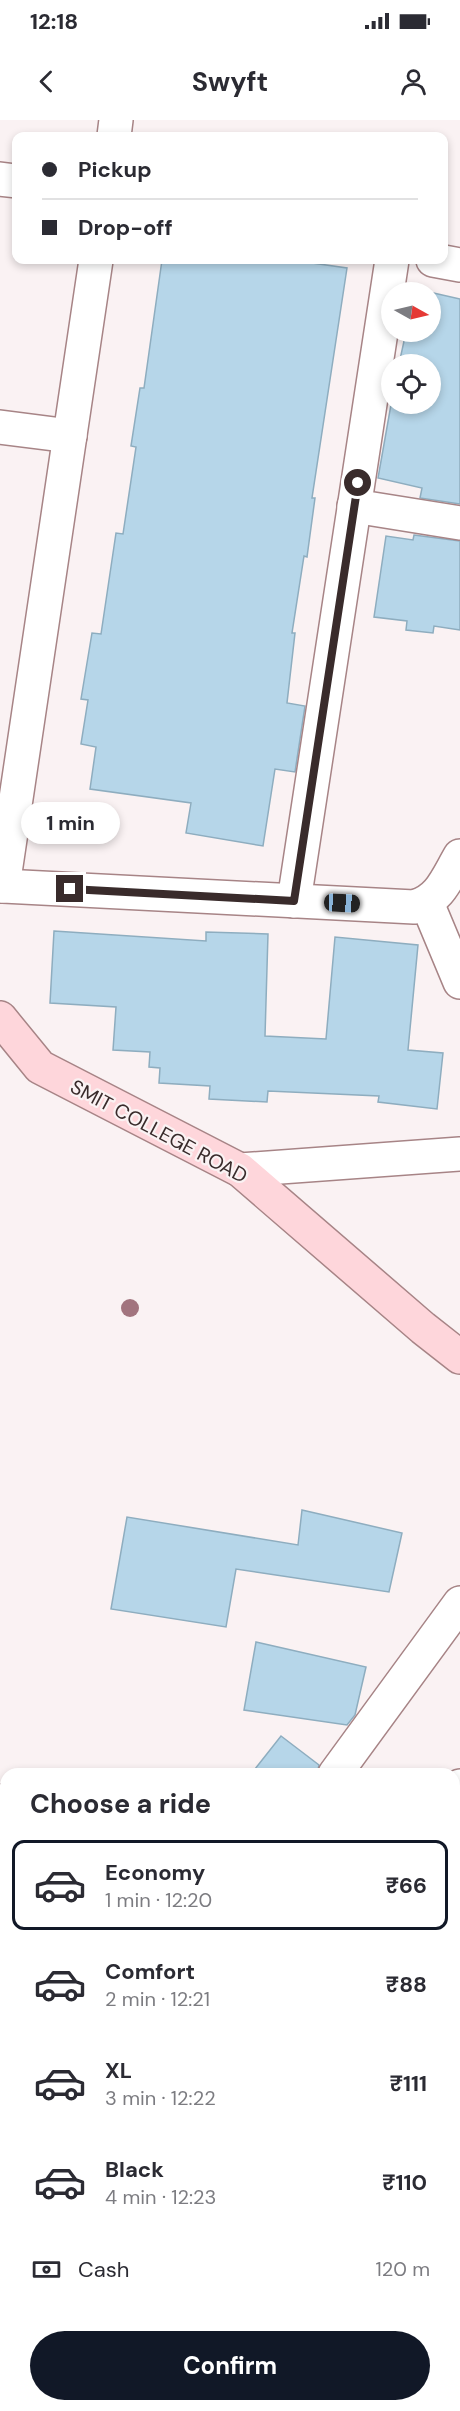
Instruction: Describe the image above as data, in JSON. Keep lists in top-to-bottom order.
{
  "streets": {
    "main road": ["SMIT COLLEGE ROAD"]
  },
  "north": "right",
  "page": {
    "status": "12:18",
    "header": "Swyft",
    "banner": ["Pickup", "Drop-off"],
    "bubble": "1 min",
    "heading": "Choose a ride",
    "list": [
      {
        "name": "Economy",
        "note": "1 min · 12:20",
        "value": "₹66"
      },
      {
        "name": "Comfort",
        "note": "2 min · 12:21",
        "value": "₹88"
      },
      {
        "name": "XL",
        "note": "3 min · 12:22",
        "value": "₹111"
      },
      {
        "name": "Black",
        "note": "4 min · 12:23",
        "value": "₹110"
      }
    ],
    "pay": ["Cash", "120 m"],
    "buttons": "Confirm"
  }
}
